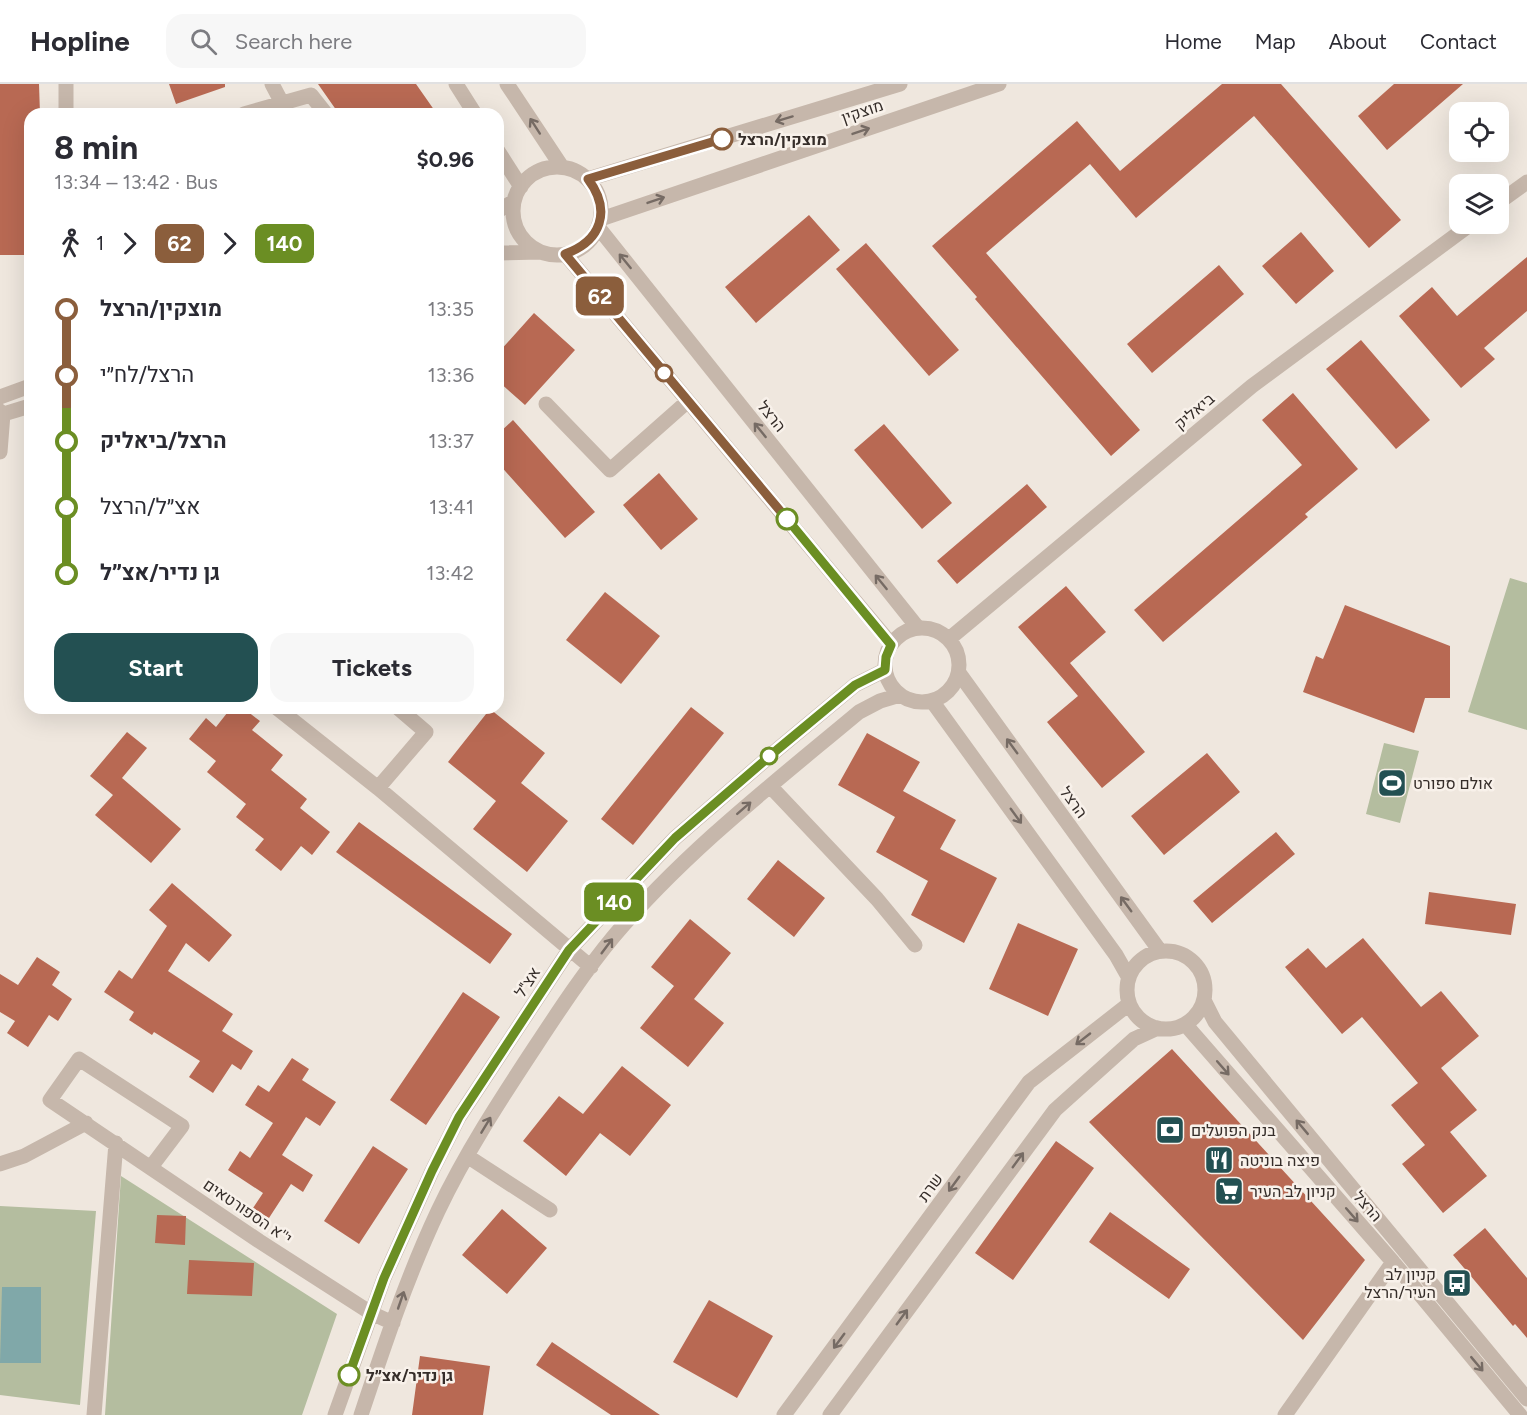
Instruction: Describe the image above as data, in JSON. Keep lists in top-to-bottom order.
{
  "streets": {
    "street": [
      "מוצקין",
      "ביאליק",
      "הרצל",
      "אצ\"ל",
      "שרת",
      "י''א הספורטאים"
    ]
  },
  "crossings": [
    ["מוצקין", "הרצל"],
    ["ביאליק", "הרצל"],
    ["ביאליק", "אצ\"ל"],
    ["הרצל", "אצ\"ל"],
    ["הרצל", "שרת"],
    ["אצ\"ל", "י''א הספורטאים"]
  ],
  "places": {
    "other": ["מוצקין/הרצל", "גן נדיר/אצ״ל"],
    "sports": ["אולם ספורט"],
    "bank": ["בנק הפועלים"],
    "restaurant": ["פיצה בוניטה"],
    "supermarket": ["קניון לב העיר"],
    "bus stop": ["קניון לב העיר/הרצל"]
  },
  "lines": ["bus line 62", "bus line 140"],
  "page": {
    "header": "Hopline",
    "search": "Search here",
    "nav": [
      "Home",
      "Map",
      "About",
      "Contact"
    ],
    "on_map": ["62", "140"],
    "heading": ["8 min", "13:34 – 13:42 · Bus", "$0.96"],
    "legs": ["1", "62", "140"],
    "list": [
      {
        "name": "מוצקין/הרצל",
        "value": "13:35"
      },
      {
        "name": "הרצל/לח״י",
        "value": "13:36"
      },
      {
        "name": "הרצל/ביאליק",
        "value": "13:37"
      },
      {
        "name": "אצ״ל/הרצל",
        "value": "13:41"
      },
      {
        "name": "גן נדיר/אצ״ל",
        "value": "13:42"
      }
    ],
    "buttons": ["Start", "Tickets"]
  }
}
